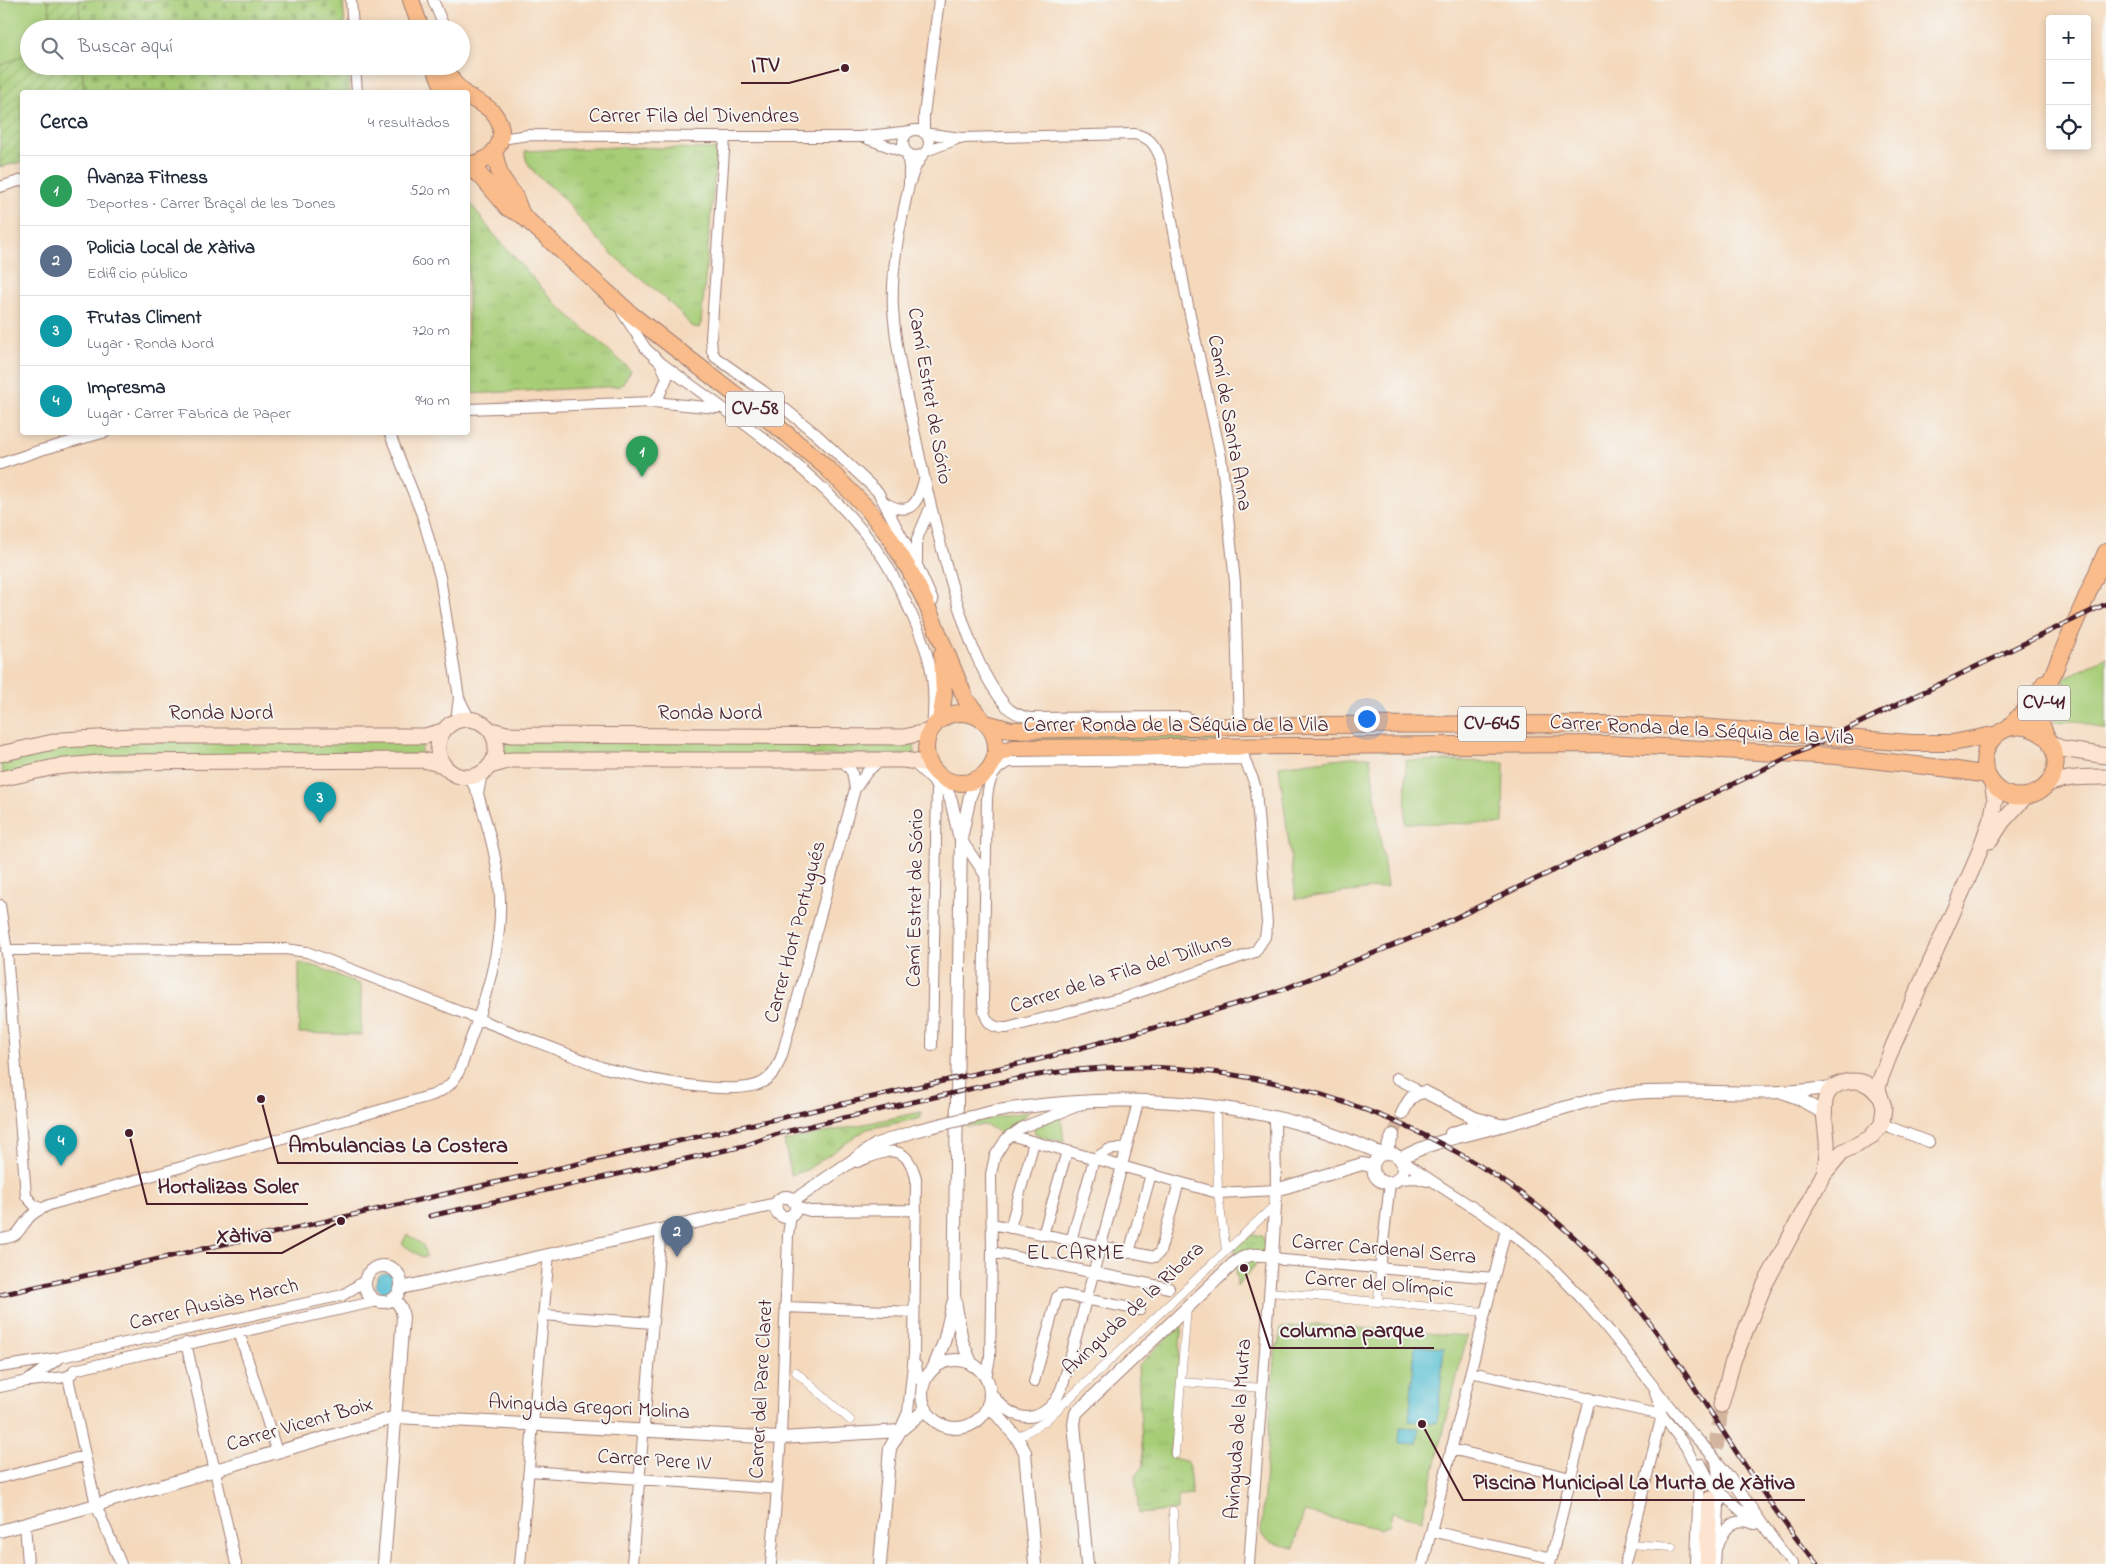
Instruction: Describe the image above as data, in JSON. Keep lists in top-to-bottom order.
{
  "streets": {
    "main road": [
      "CV-58",
      "CV-41",
      "Ronda Nord",
      "CV-645",
      "Carrer Ronda de la Séquia de la Vila"
    ],
    "street": [
      "Carrer Fila del Divendres",
      "Camí Estret de Sório",
      "Camí de Santa Anna",
      "Carrer Hort Portugués",
      "Carrer de la Fila del Dilluns",
      "Carrer Cardenal Serra",
      "Carrer del Olímpic",
      "Carrer Ausiàs March",
      "Avinguda de la Ribera",
      "Carrer del Pare Claret",
      "Avinguda Gregori Molina",
      "Carrer Vicent Boix",
      "Avinguda de la Murta",
      "Carrer Pere IV"
    ]
  },
  "crossings": [
    ["Carrer Fila del Divendres", "Camí Estret de Sório"],
    ["Carrer Fila del Divendres", "CV-58"],
    ["Carrer Fila del Divendres", "Camí de Santa Anna"],
    ["Camí Estret de Sório", "Carrer Ronda de la Séquia de la Vila"],
    ["CV-58", "Ronda Nord"],
    ["CV-58", "CV-645"],
    ["CV-58", "Carrer Ronda de la Séquia de la Vila"],
    ["Camí de Santa Anna", "Carrer Ronda de la Séquia de la Vila"],
    ["CV-41", "CV-645"],
    ["CV-41", "Carrer Ronda de la Séquia de la Vila"],
    ["Ronda Nord", "CV-645"],
    ["Ronda Nord", "Carrer Ronda de la Séquia de la Vila"],
    ["CV-645", "Carrer Ronda de la Séquia de la Vila"],
    ["Carrer Ronda de la Séquia de la Vila", "Carrer de la Fila del Dilluns"],
    ["Carrer Cardenal Serra", "Avinguda de la Ribera"],
    ["Carrer Cardenal Serra", "Avinguda de la Murta"],
    ["Carrer del Olímpic", "Avinguda de la Murta"],
    ["Avinguda de la Ribera", "Avinguda de la Murta"],
    ["Carrer del Pare Claret", "Avinguda Gregori Molina"],
    ["Carrer del Pare Claret", "Carrer Pere IV"],
    ["Avinguda Gregori Molina", "Carrer Vicent Boix"]
  ],
  "districts": ["EL CARME"],
  "places": [
    "ITV",
    "Ambulancias La Costera",
    "Hortalizas Soler",
    "Xàtiva",
    "columna parque",
    "Piscina Municipal La Murta de Xàtiva"
  ],
  "page": {
    "map_buttons": ["+", "−"],
    "search": "Buscar aquí",
    "heading": ["Cerca", "4 resultados"],
    "list": [
      {
        "mark": "1",
        "name": "Avanza Fitness",
        "note": "Deportes · Carrer Braçal de les Dones",
        "value": "520 m"
      },
      {
        "mark": "2",
        "name": "Policia Local de Xàtiva",
        "note": "Edificio público",
        "value": "600 m"
      },
      {
        "mark": "3",
        "name": "Frutas Climent",
        "note": "Lugar · Ronda Nord",
        "value": "720 m"
      },
      {
        "mark": "4",
        "name": "Impresma",
        "note": "Lugar · Carrer Fabrica de Paper",
        "value": "940 m"
      }
    ],
    "pins": [
      "1",
      "3",
      "4",
      "2"
    ]
  }
}
